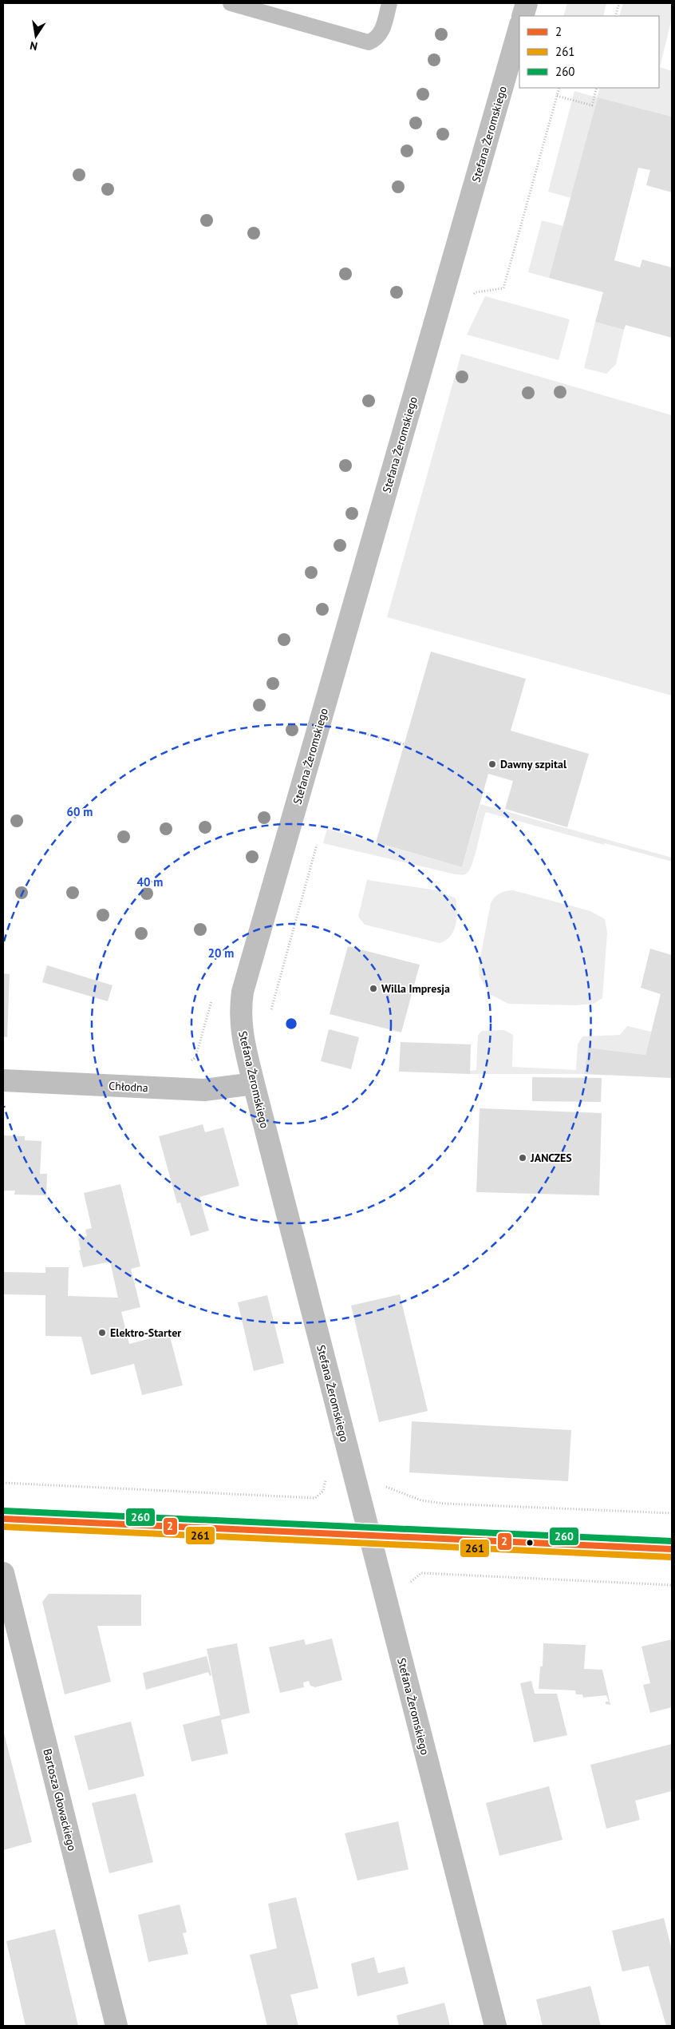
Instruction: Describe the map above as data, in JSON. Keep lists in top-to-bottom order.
{
  "streets": {
    "street": ["Stefana Żeromskiego", "Chłodna", "Bartosza Głowackiego"]
  },
  "crossings": [
    ["Stefana Żeromskiego", "Chłodna"]
  ],
  "places": [
    "Dawny szpital",
    "Willa Impresja",
    "JANCZES",
    "Elektro-Starter"
  ],
  "lines": ["transit line 260", "transit line 2", "transit line 261"],
  "legend": ["2", "261", "260"],
  "north": "bottom",
  "rings": ["60 m", "40 m", "20 m"]
}
